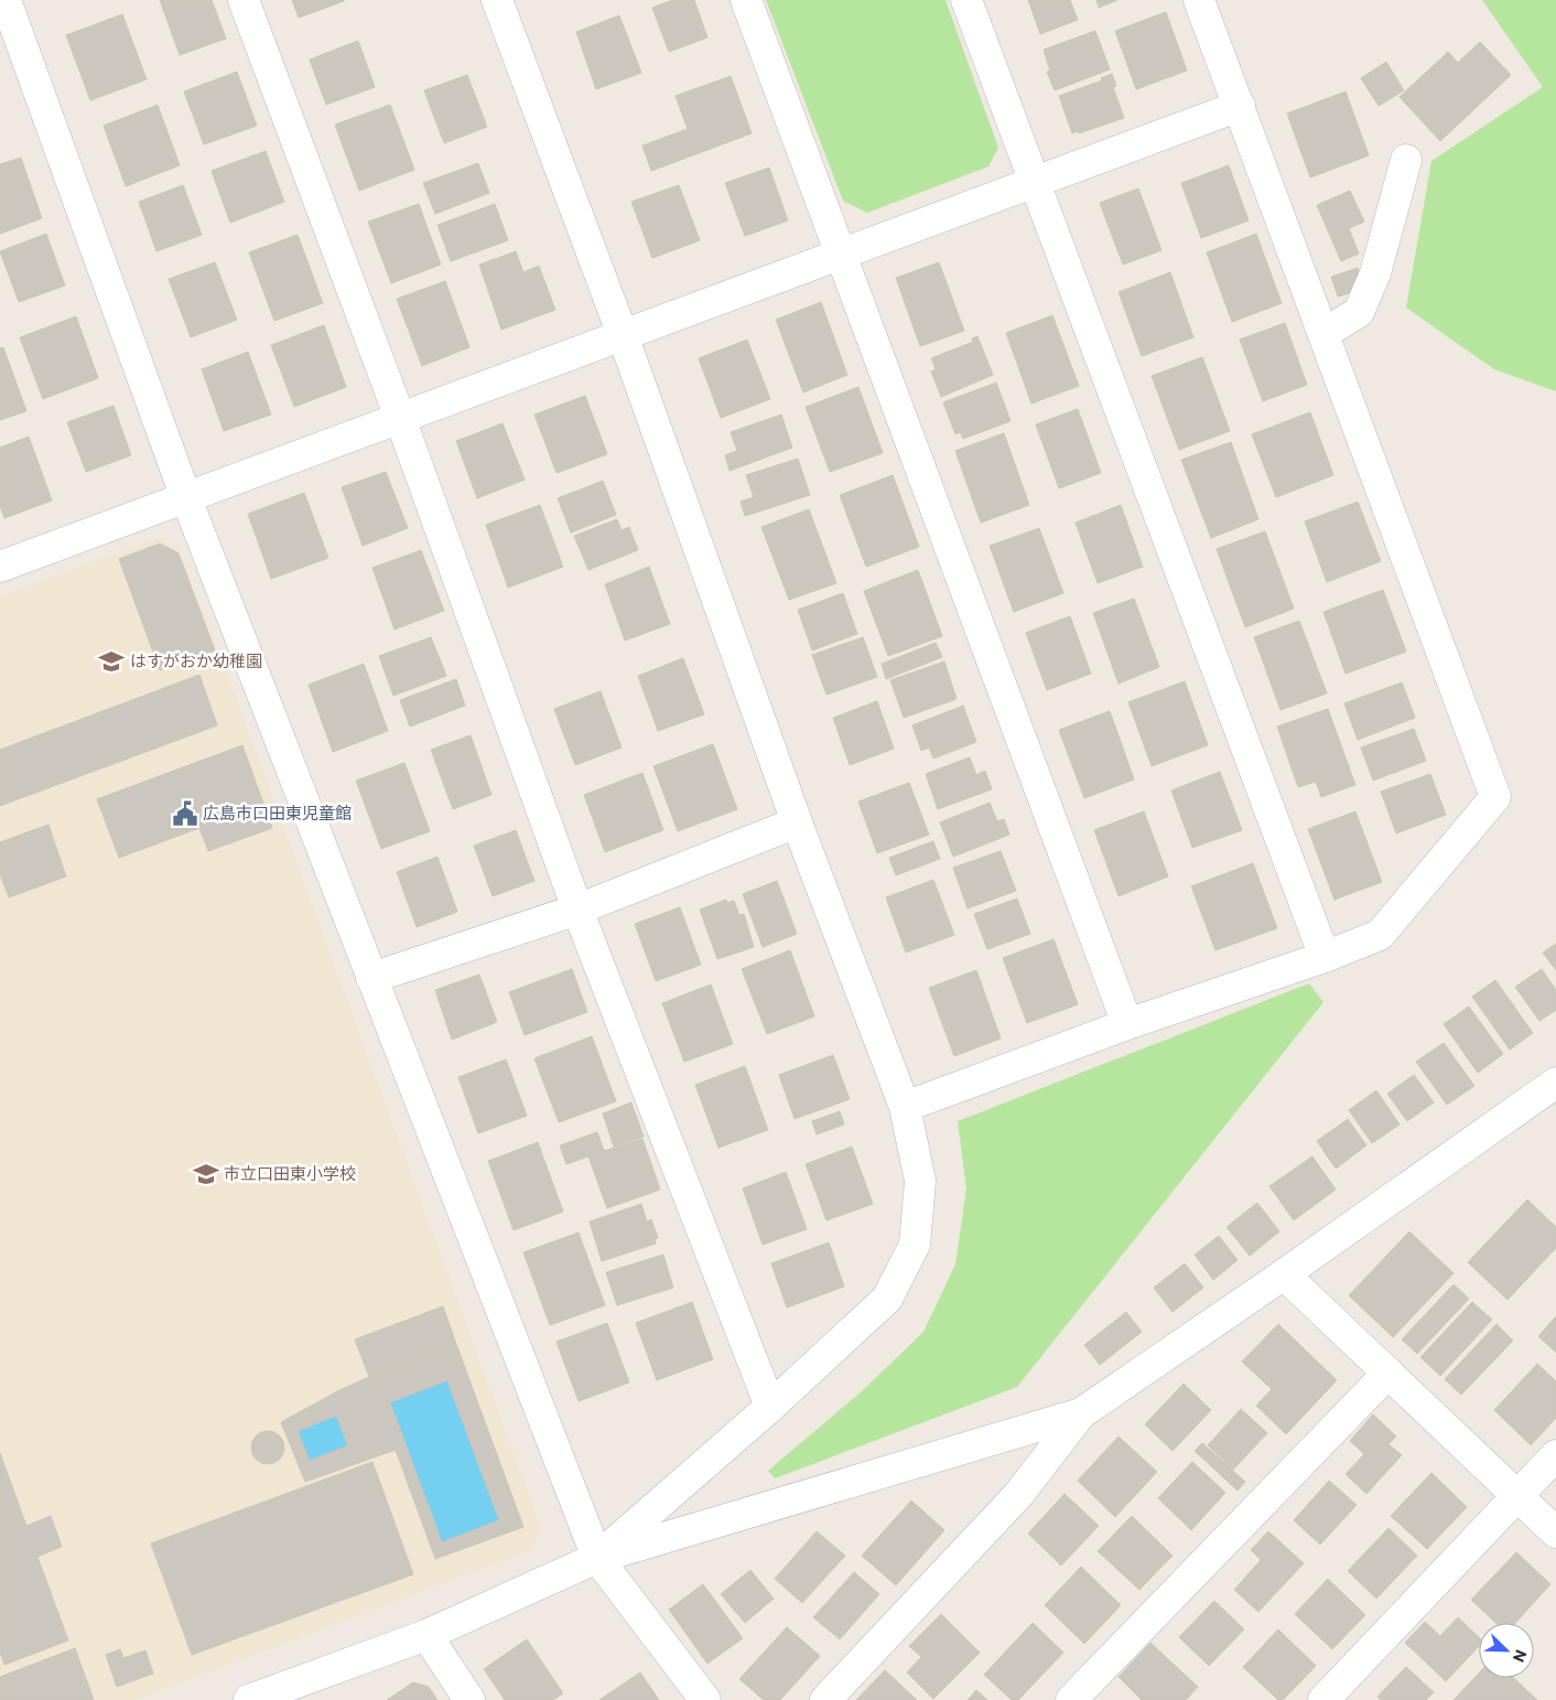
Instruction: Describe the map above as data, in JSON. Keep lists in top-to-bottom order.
{
  "places": {
    "school or university": ["はすがおか幼稚園", "市立口田東小学校"],
    "public building": ["広島市口田東児童館"]
  },
  "north": "bottom right"
}
